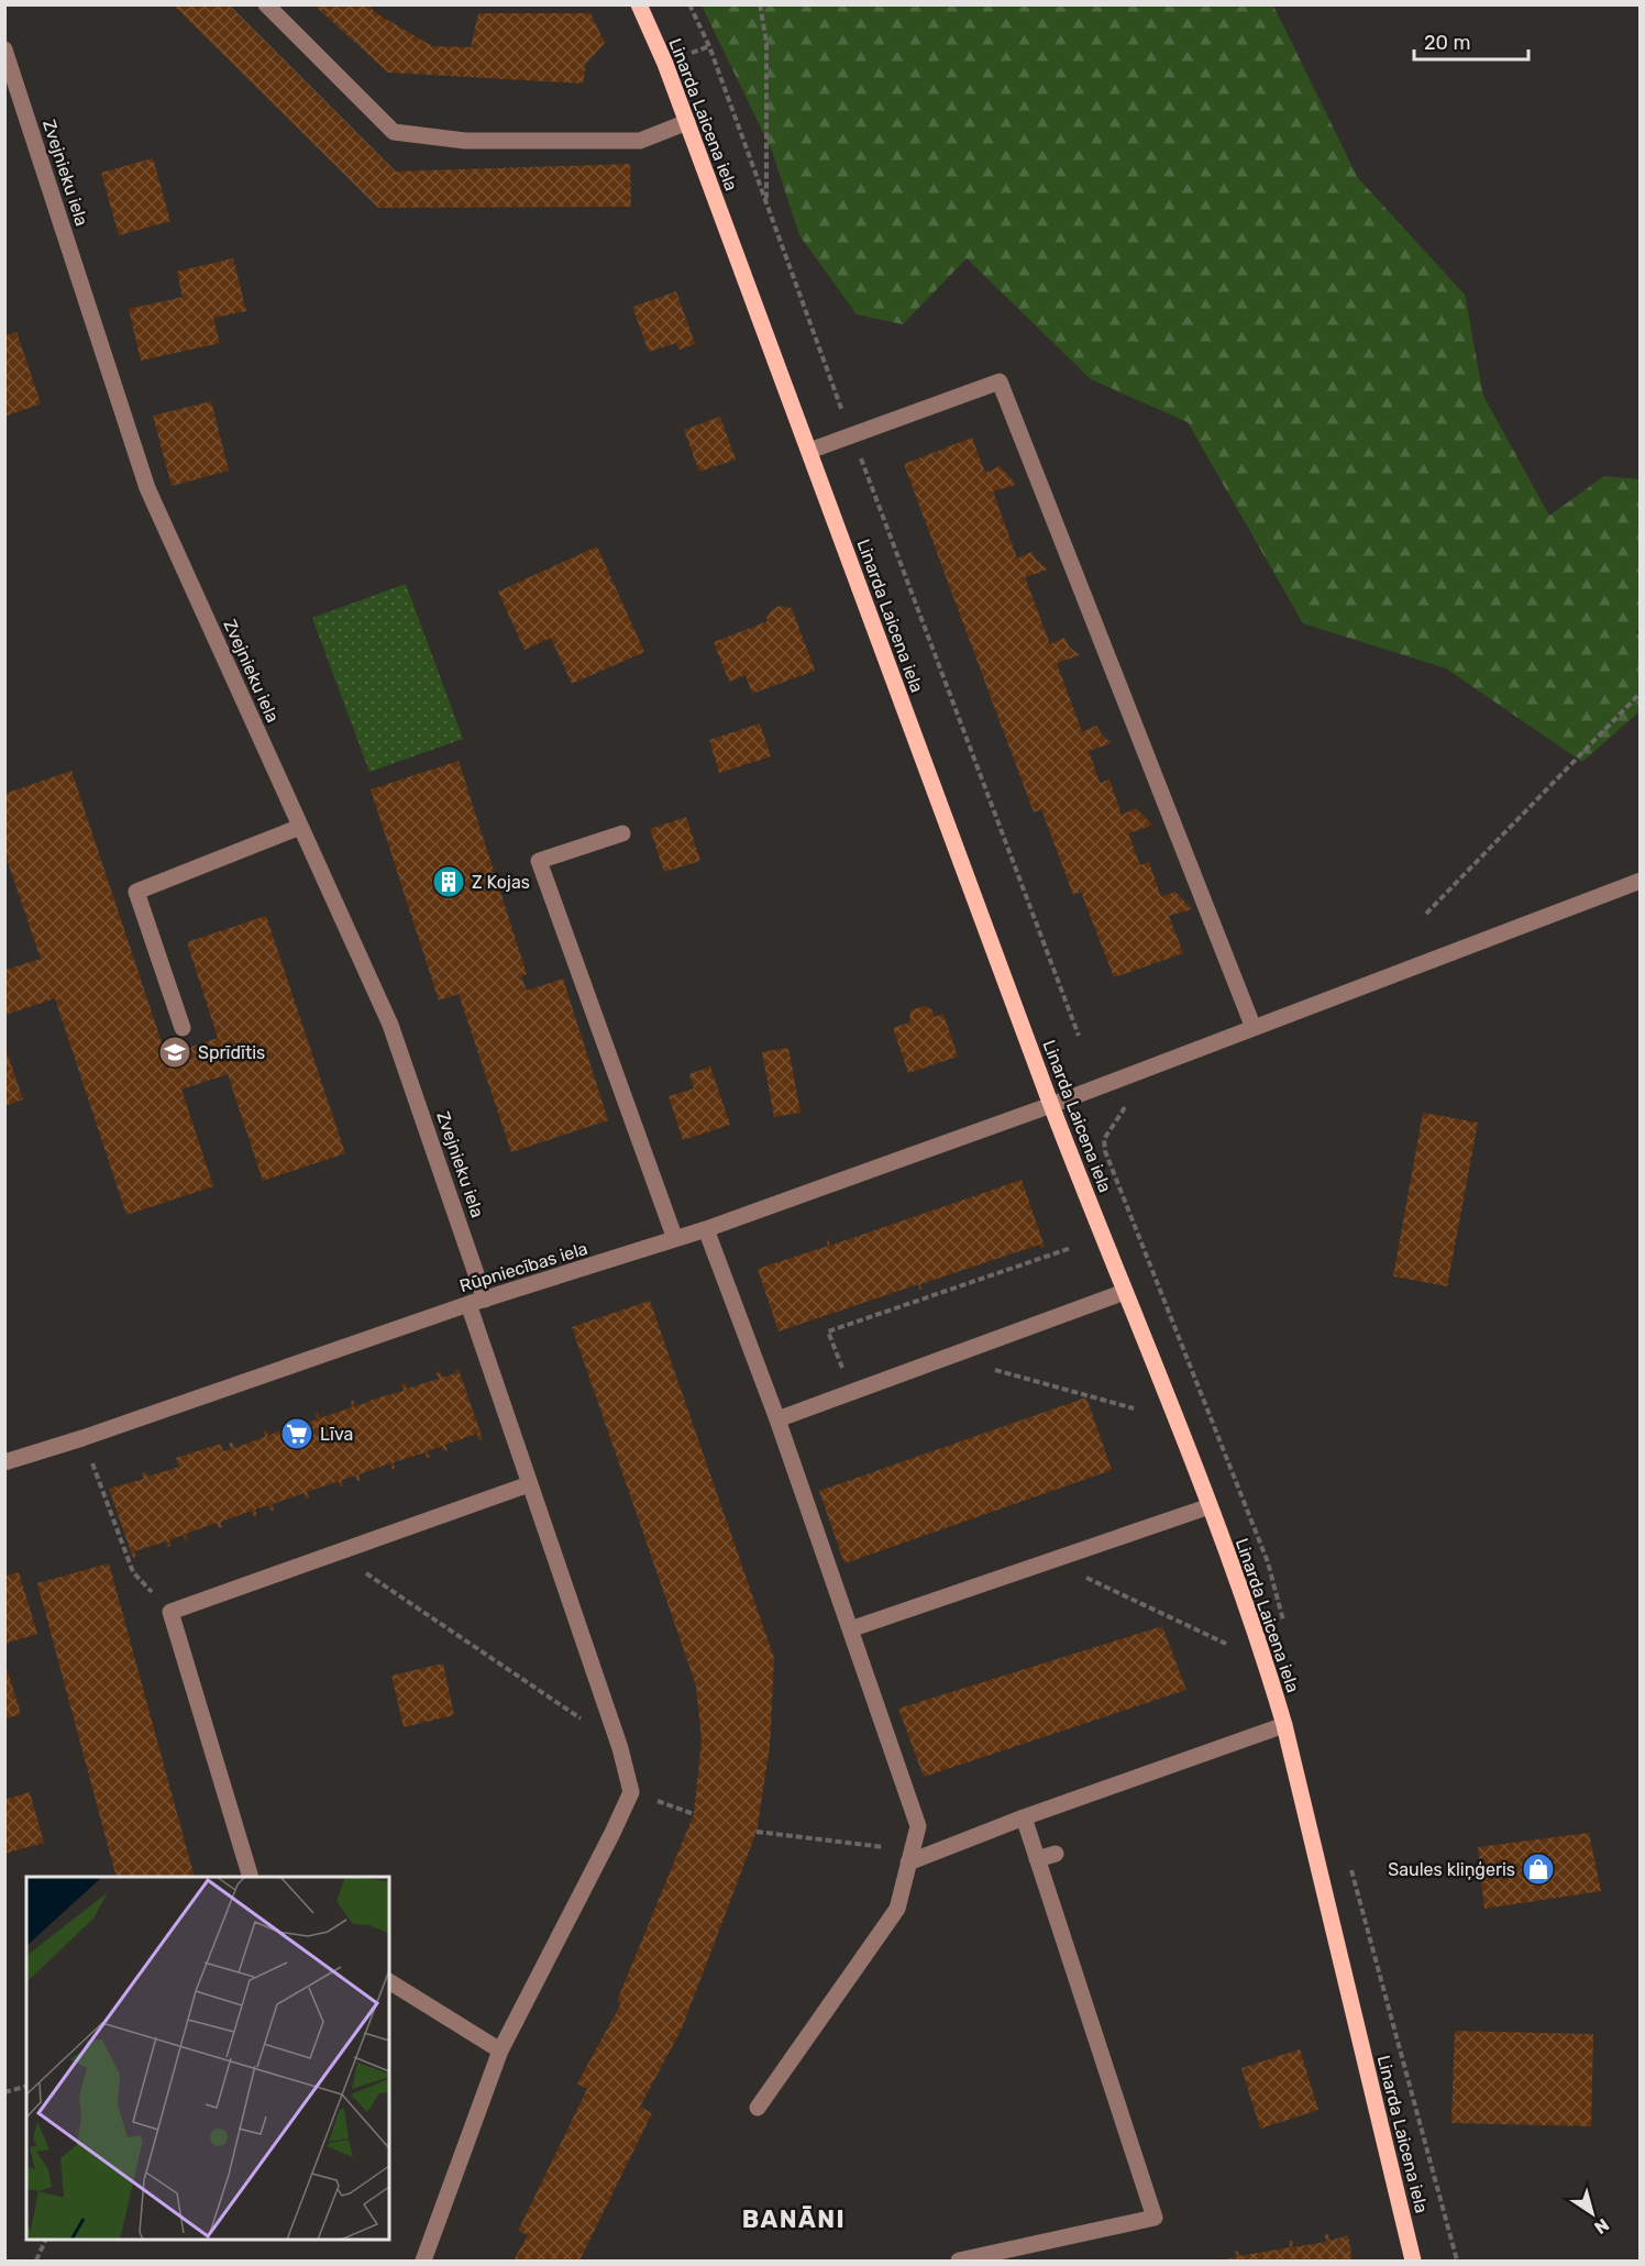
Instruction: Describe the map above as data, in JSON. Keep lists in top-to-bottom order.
{
  "streets": {
    "main road": ["Linarda Laicena iela"],
    "street": ["Zvejnieku iela", "Rūpniecības iela"]
  },
  "crossings": [
    ["Linarda Laicena iela", "Rūpniecības iela"],
    ["Zvejnieku iela", "Rūpniecības iela"]
  ],
  "districts": ["BANĀNI"],
  "places": {
    "building": ["Z Kojas"],
    "school or university": ["Sprīdītis"],
    "supermarket": ["Līva"],
    "shop": ["Saules kliņģeris"]
  },
  "scale_bar": "20 m",
  "north": "bottom right"
}
